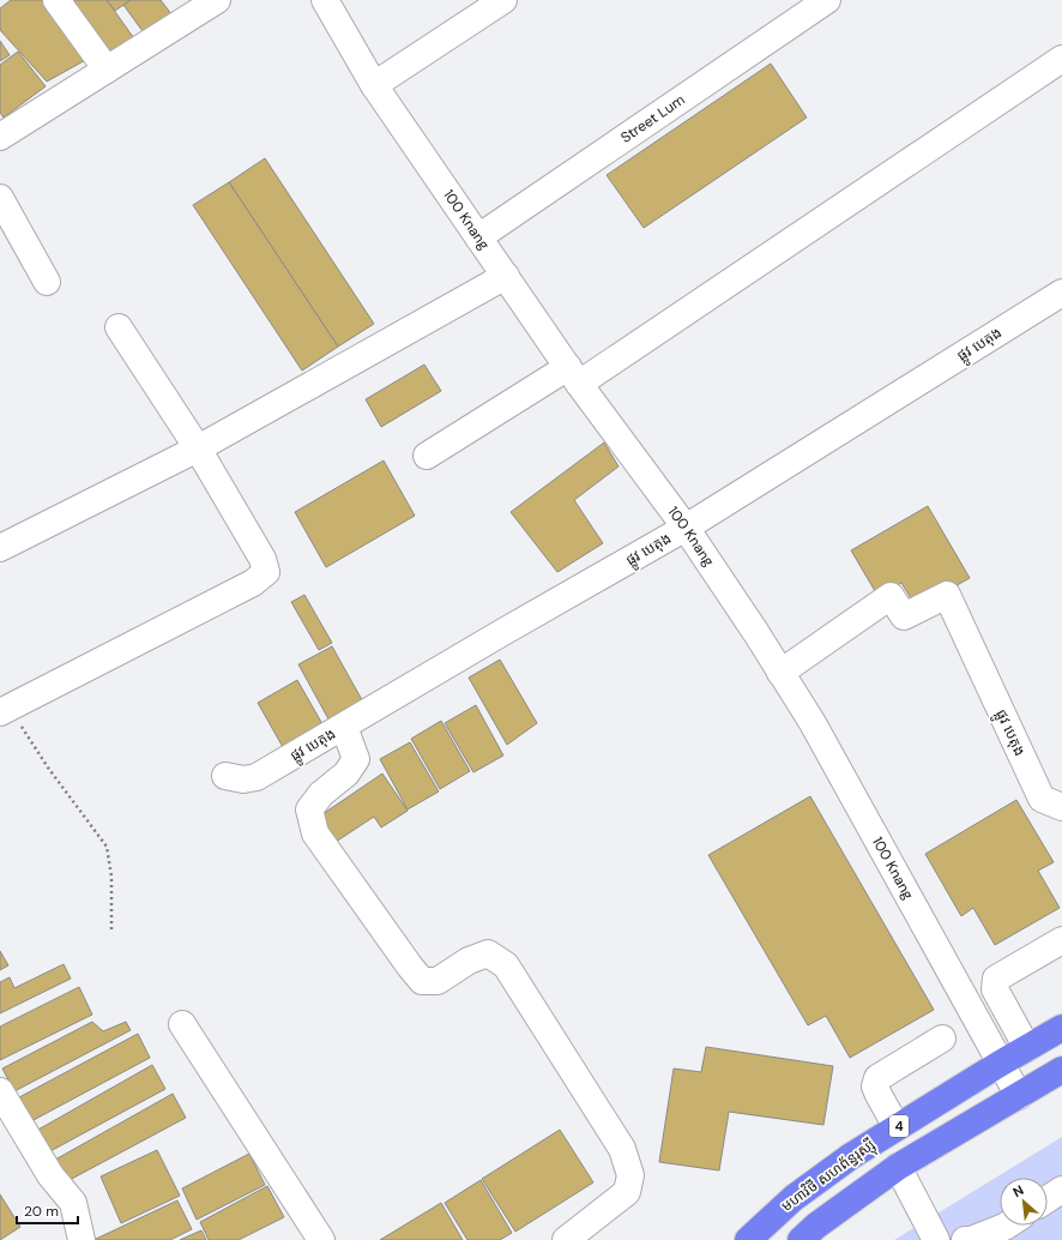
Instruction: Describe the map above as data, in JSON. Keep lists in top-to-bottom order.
{
  "streets": {
    "highway": ["4", "មហាវិថី សហព័ន្ធរុស្ស៊ី"],
    "street": ["Street Lum", "100 Knang", "ផ្លូវ បេតុង"]
  },
  "crossings": [
    ["Street Lum", "100 Knang"],
    ["100 Knang", "ផ្លូវ បេតុង"],
    ["100 Knang", "4"],
    ["100 Knang", "មហាវិថី សហព័ន្ធរុស្ស៊ី"]
  ],
  "scale_bar": "20 m",
  "north": "top left"
}
